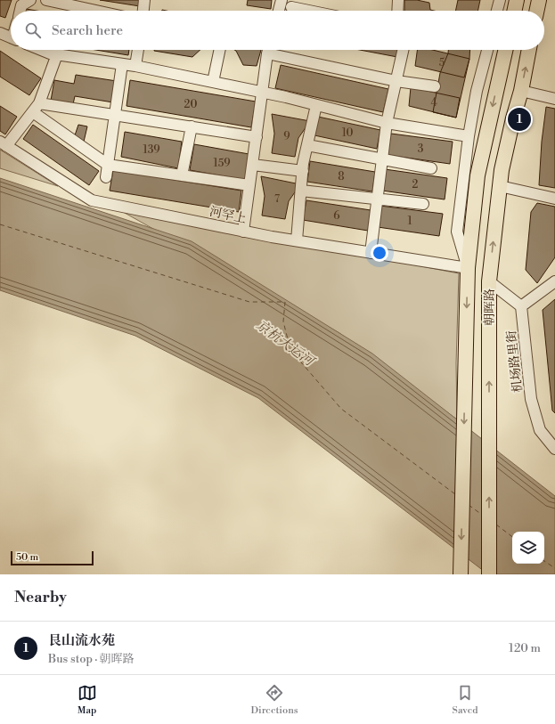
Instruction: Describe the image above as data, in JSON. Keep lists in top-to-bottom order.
{
  "streets": {
    "main road": ["朝晖路"],
    "street": ["河罕上", "机场路里街"]
  },
  "crossings": [
    ["河罕上", "朝晖路"]
  ],
  "water": ["京杭大运河"],
  "house_numbers": [
    "5",
    "4",
    "20",
    "10",
    "9",
    "3",
    "139",
    "159",
    "8",
    "2",
    "7",
    "6",
    "1"
  ],
  "scale_bar": "50 m",
  "page": {
    "search": "Search here",
    "pins": "1",
    "scale": "50 m",
    "heading": "Nearby",
    "list": [
      {
        "mark": "1",
        "name": "艮山流水苑",
        "note": "Bus stop · 朝晖路",
        "value": "120 m"
      }
    ],
    "nav": ["Map", "Directions", "Saved"]
  }
}
